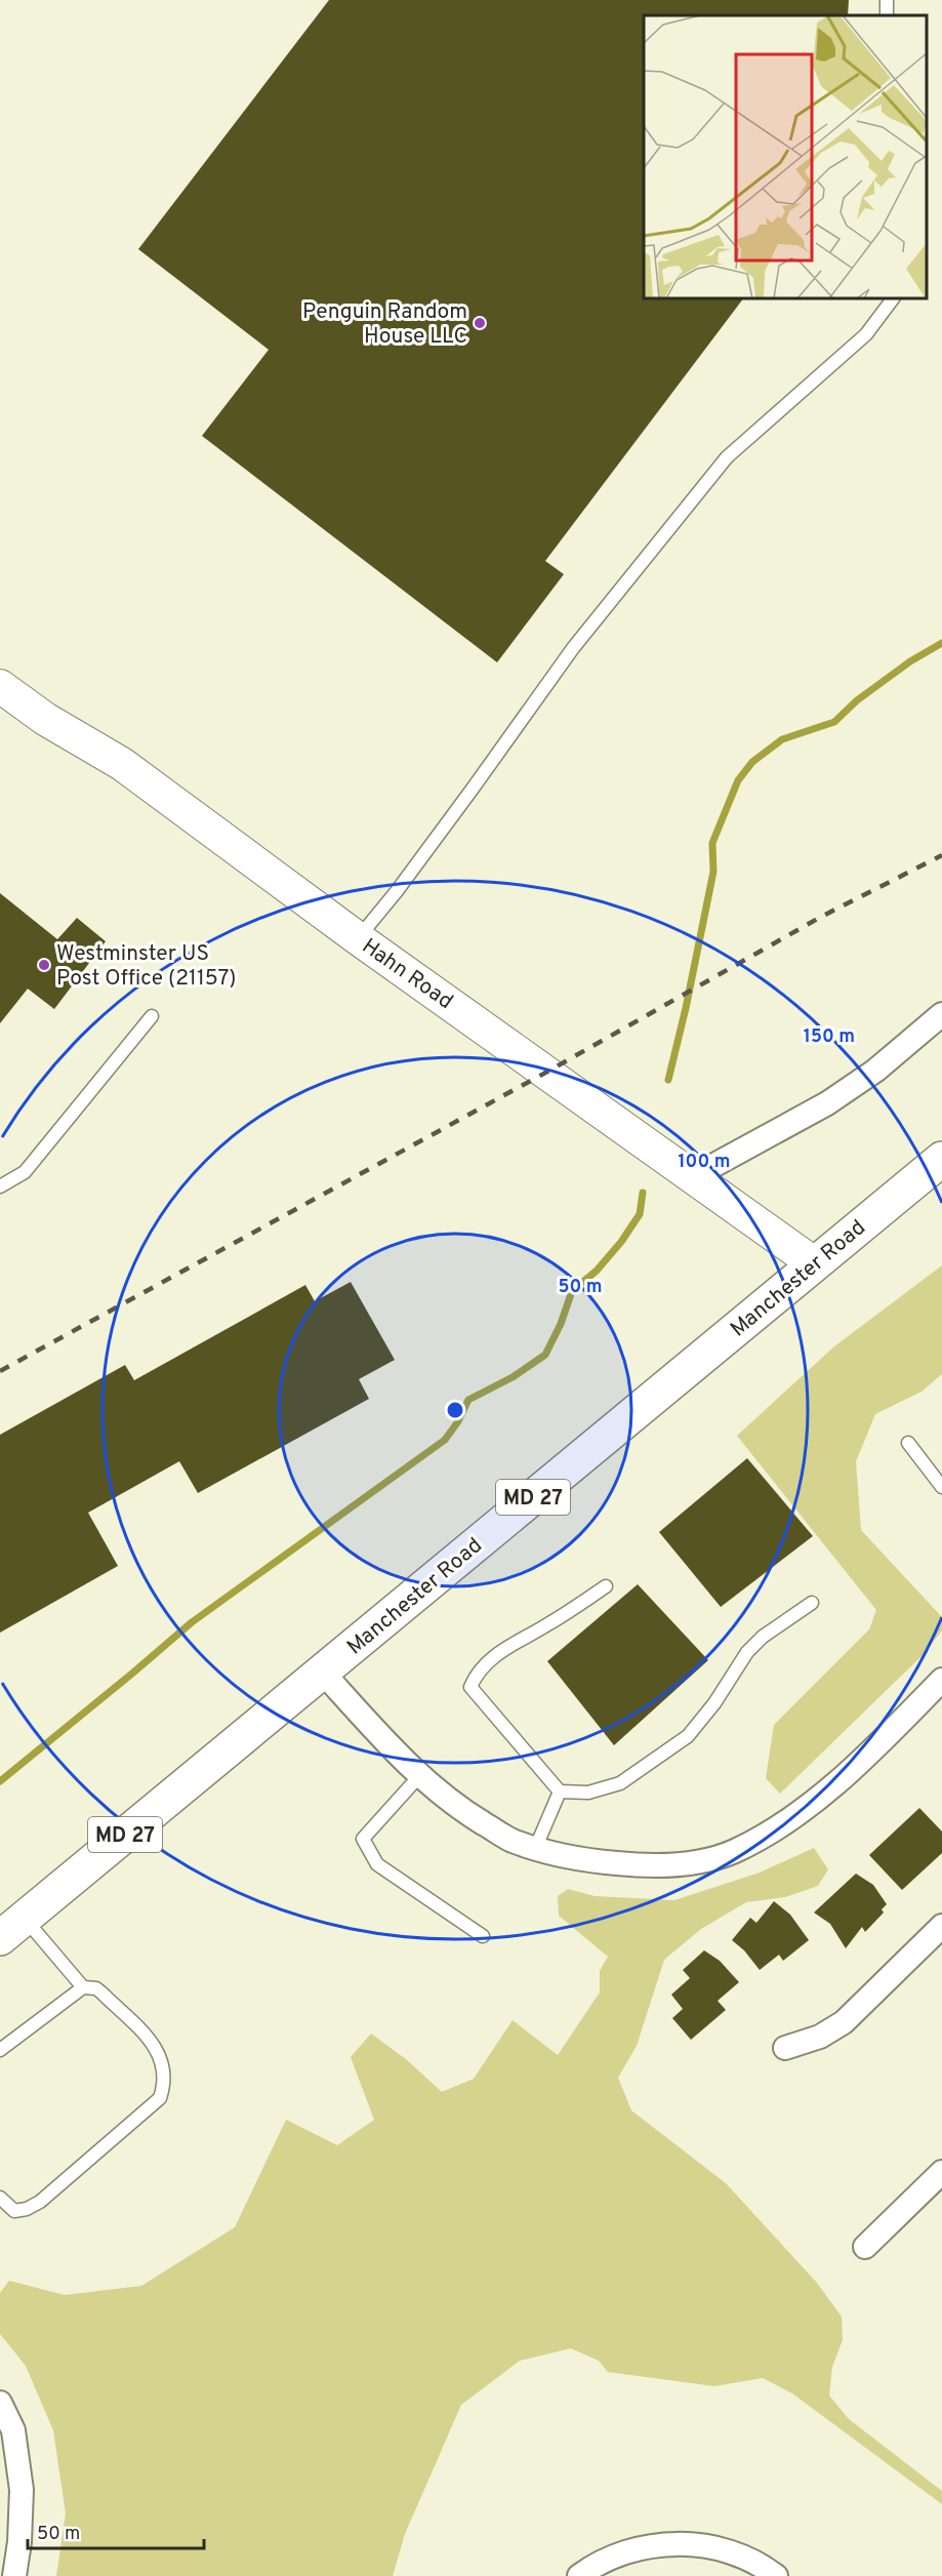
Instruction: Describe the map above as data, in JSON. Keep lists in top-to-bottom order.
{
  "streets": {
    "main road": ["Hahn Road", "Manchester Road", "MD 27"]
  },
  "crossings": [
    ["Hahn Road", "Manchester Road"]
  ],
  "places": ["Penguin Random House LLC", "Westminster US Post Office (21157)"],
  "scale_bar": "50 m",
  "rings": ["150 m", "100 m", "50 m"]
}
